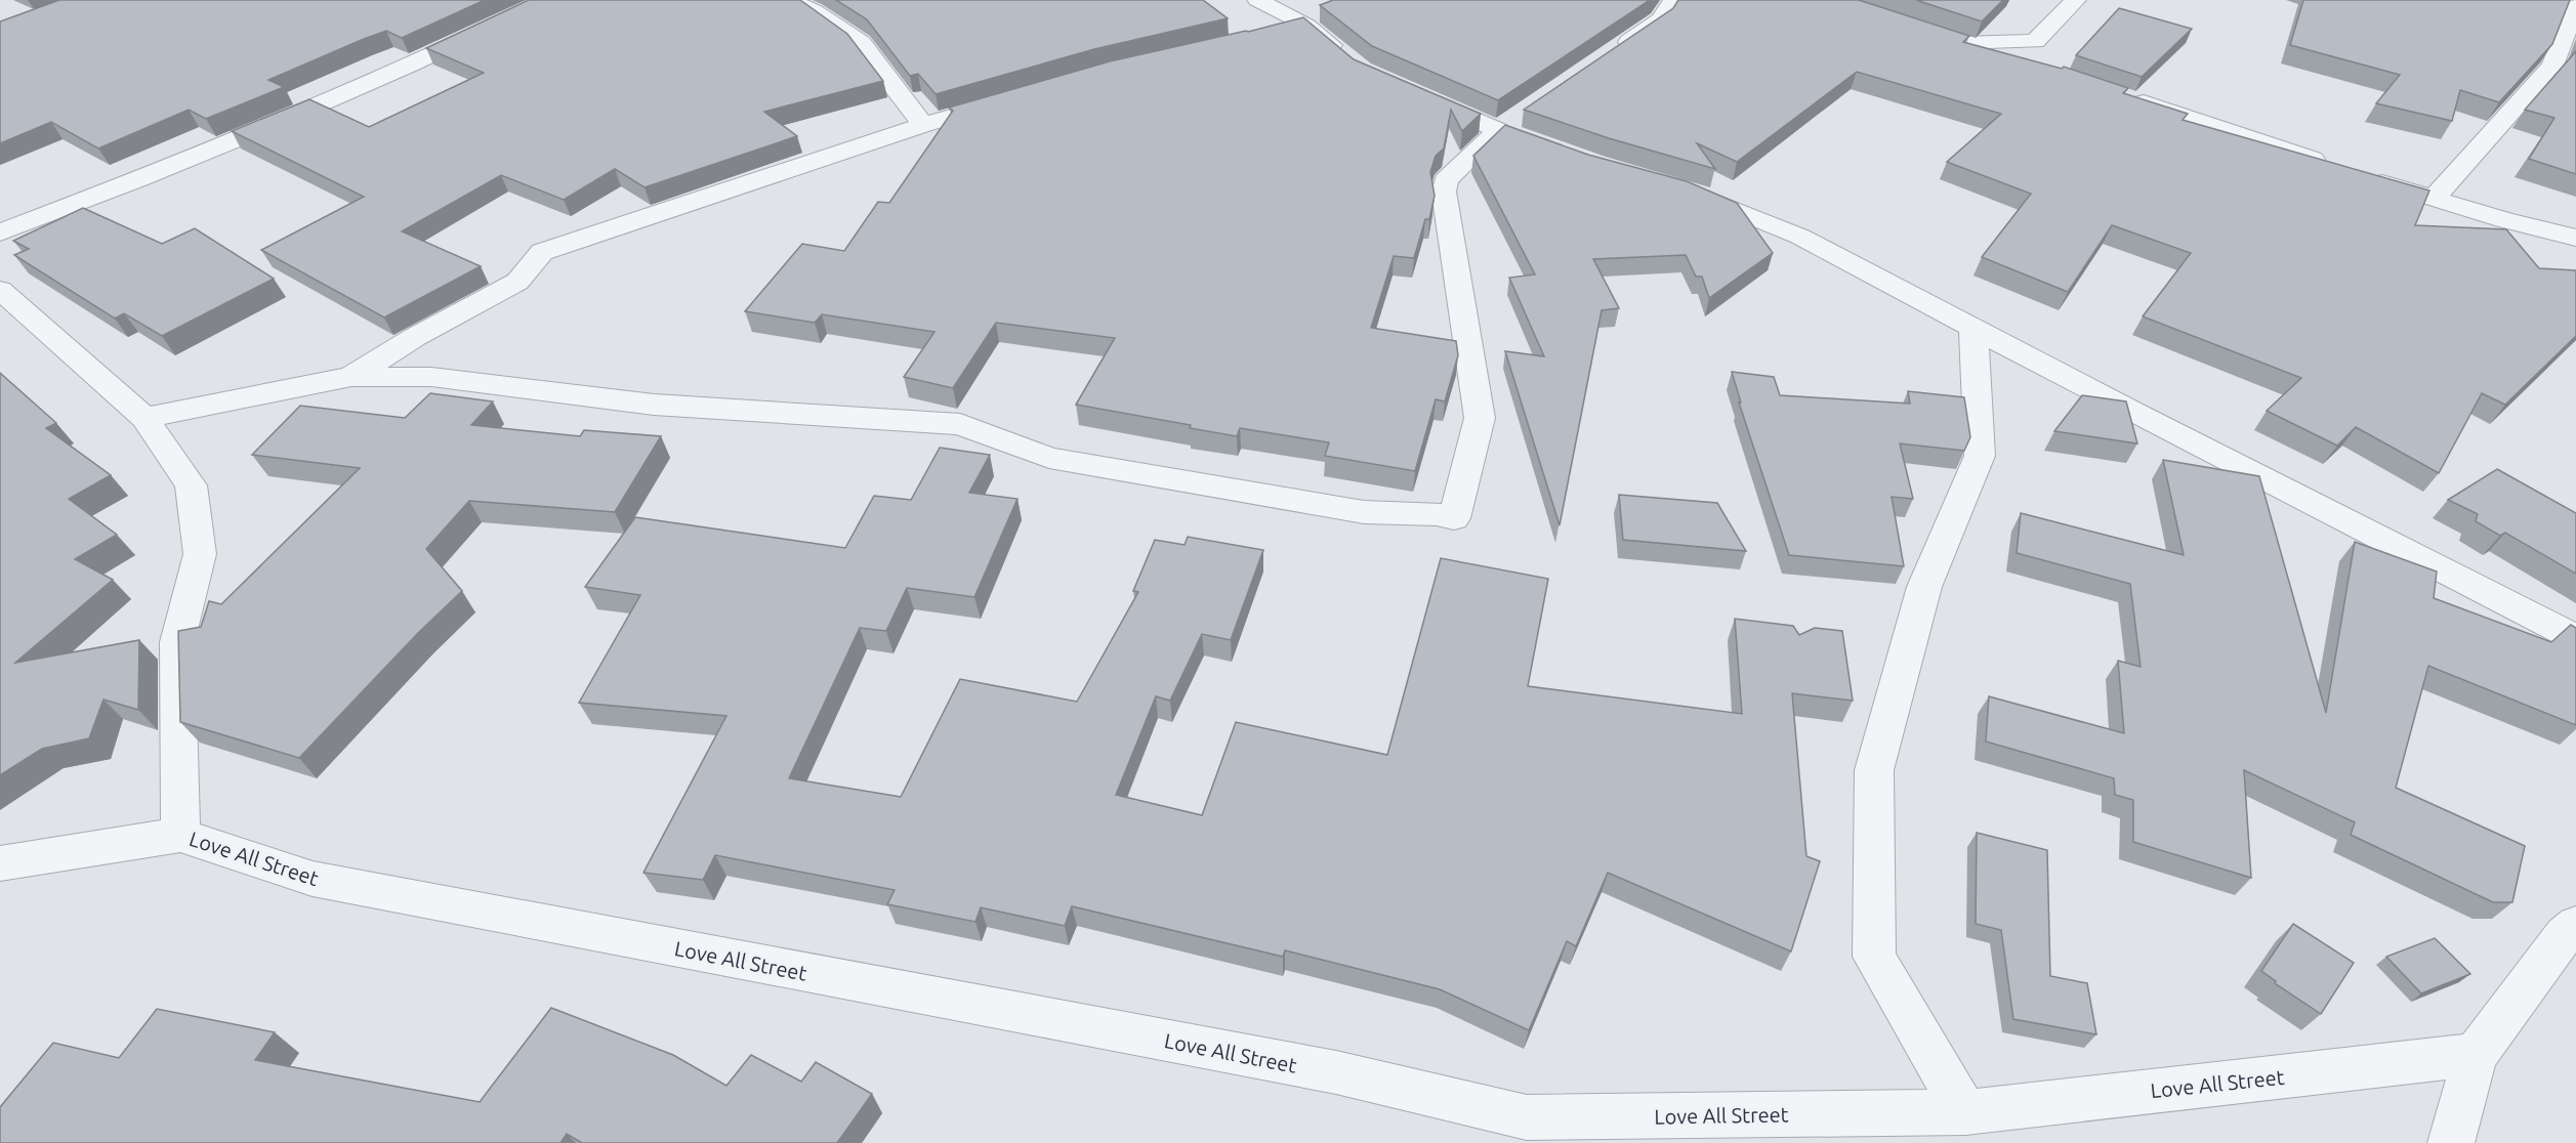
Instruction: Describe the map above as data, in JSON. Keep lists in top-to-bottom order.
{
  "streets": {
    "street": ["Love All Street"]
  }
}
